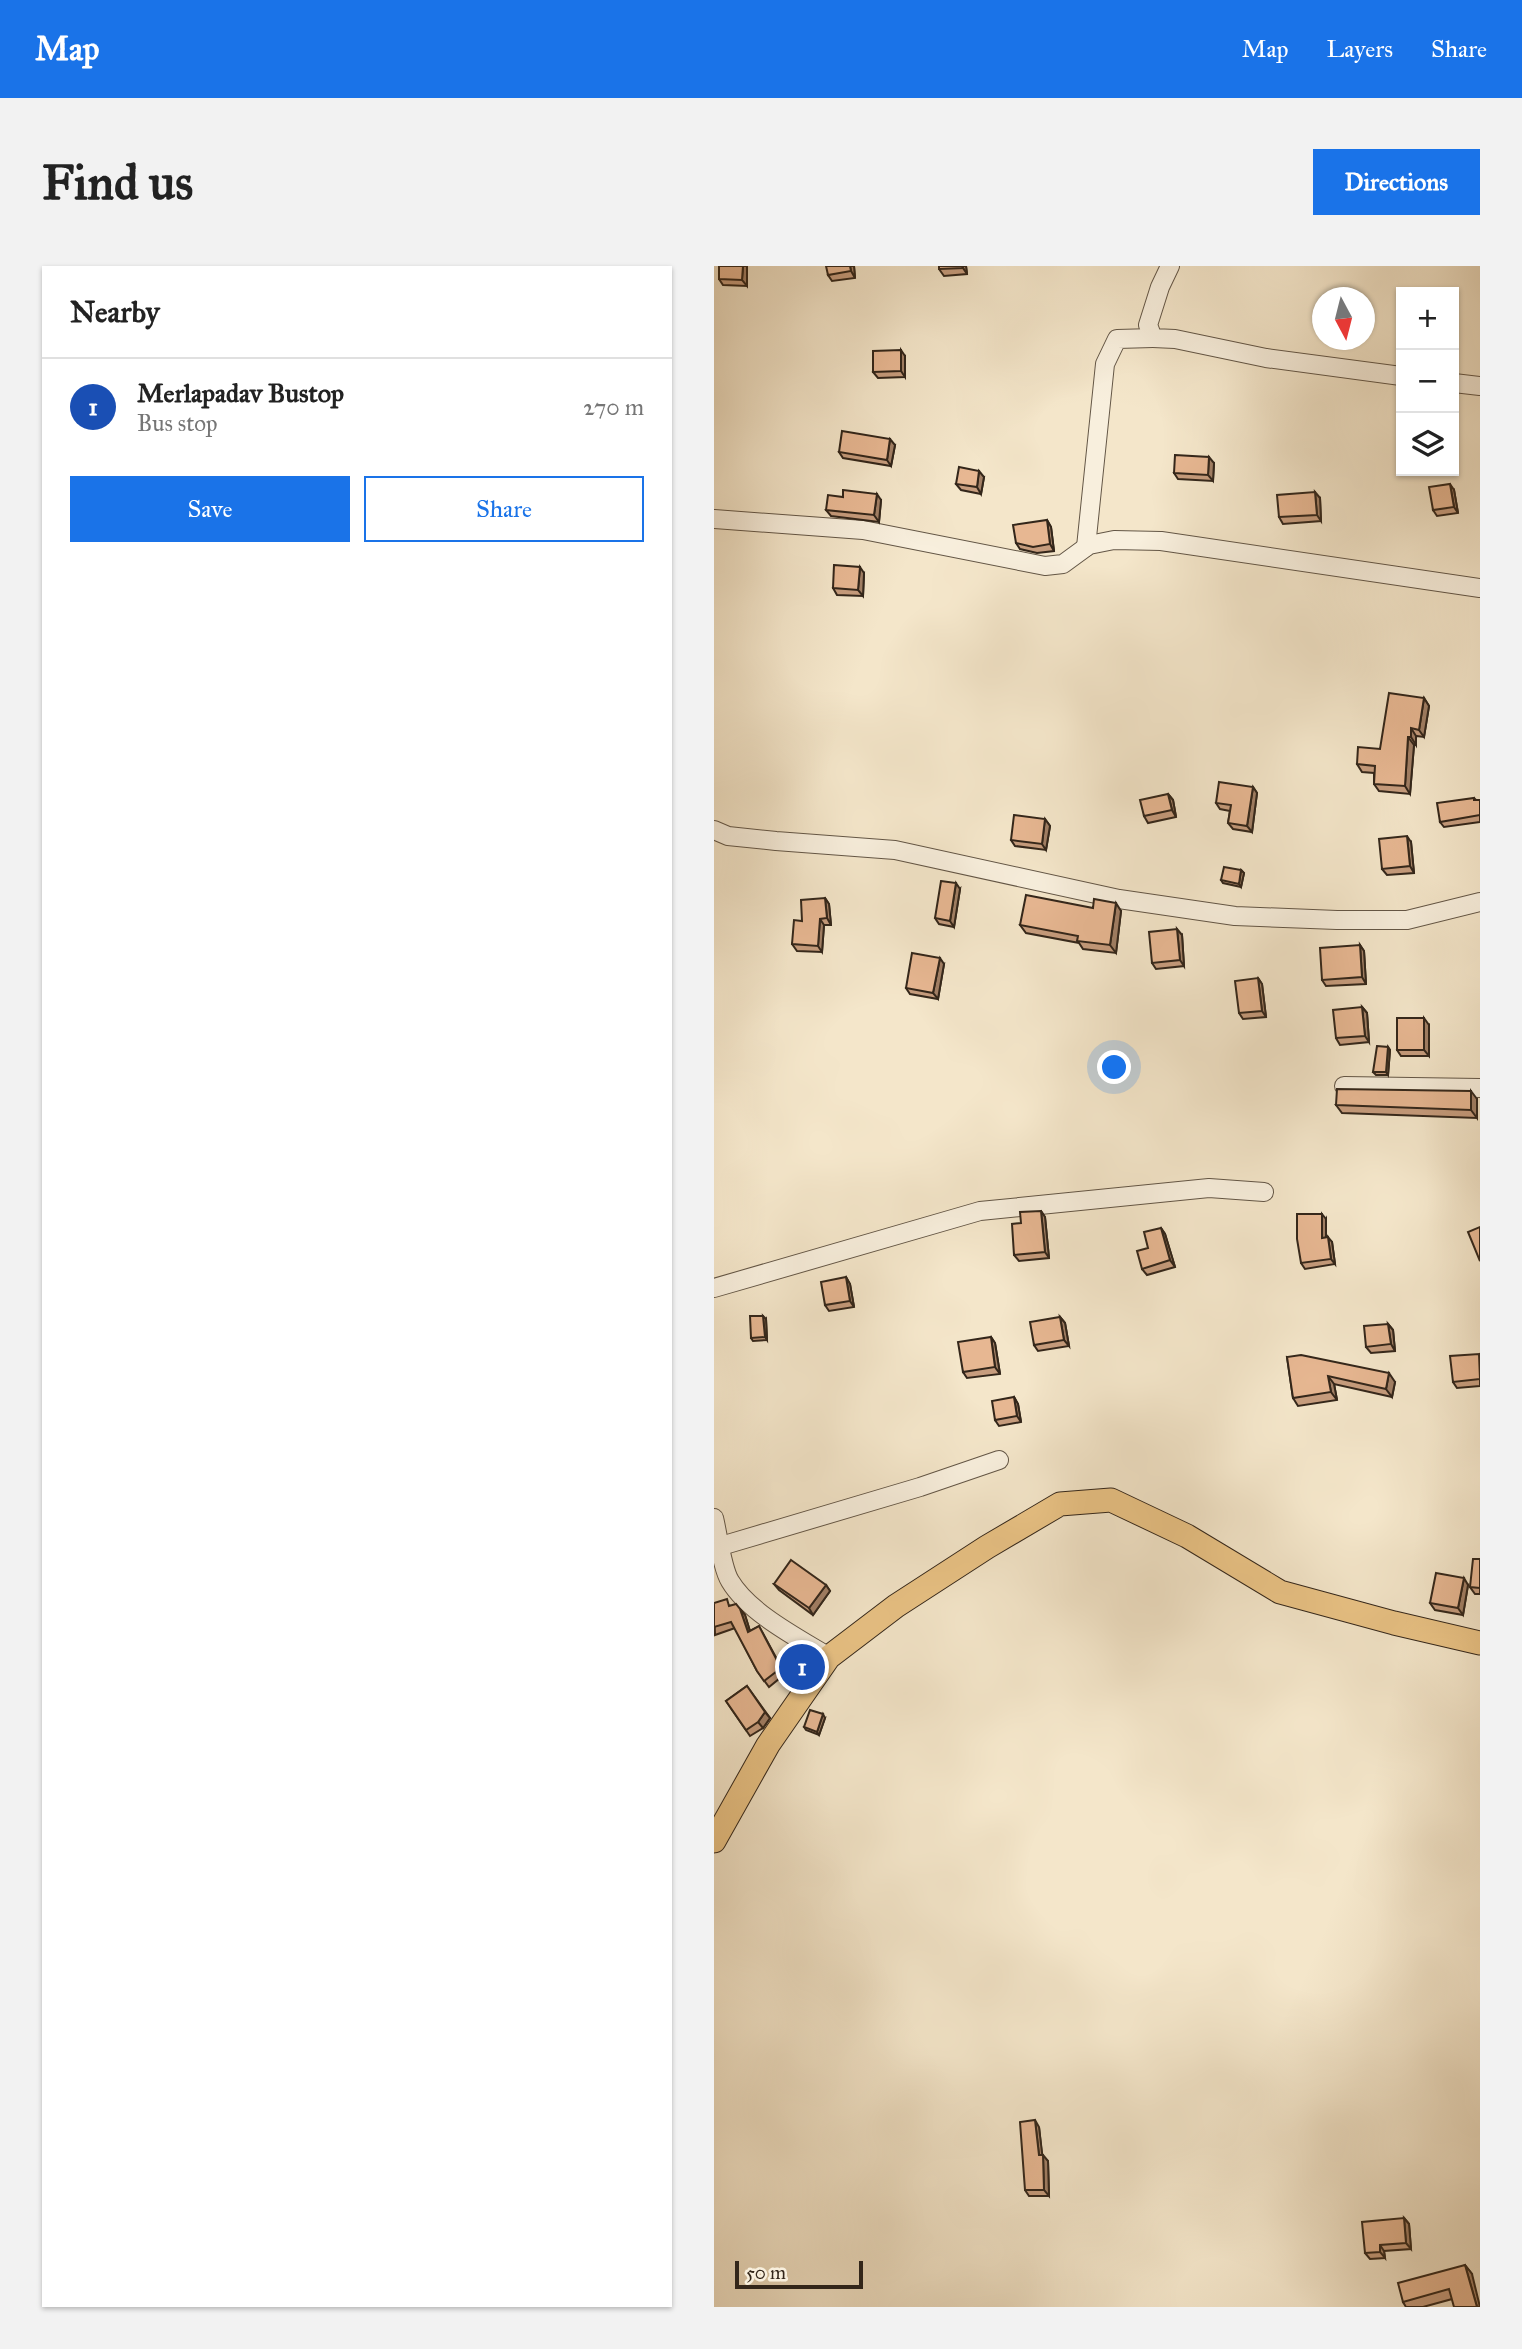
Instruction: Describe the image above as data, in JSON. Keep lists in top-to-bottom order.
{
  "scale_bar": "50 m",
  "north": "bottom",
  "page": {
    "header": "Map",
    "nav": ["Map", "Layers", "Share"],
    "buttons": [
      "Directions",
      ["Save", "Share"]
    ],
    "title": "Find us",
    "heading": "Nearby",
    "map_buttons": ["+", "−"],
    "list": [
      {
        "mark": "1",
        "name": "Merlapadav Bustop",
        "note": "Bus stop",
        "value": "270 m"
      }
    ],
    "pins": "1",
    "scale": "50 m"
  }
}
